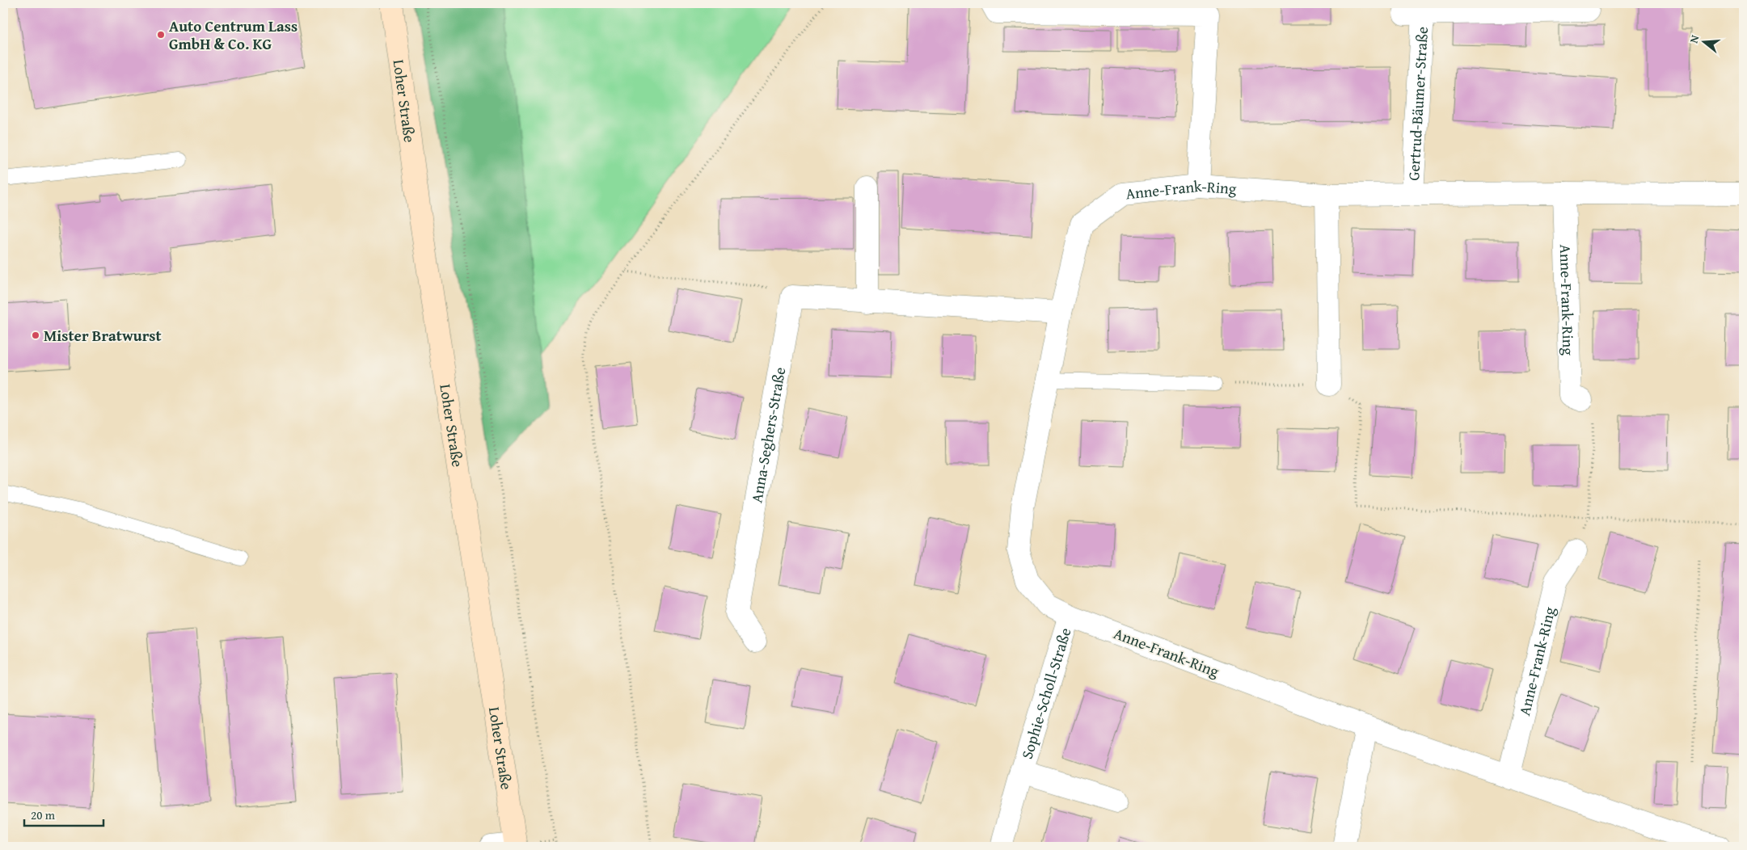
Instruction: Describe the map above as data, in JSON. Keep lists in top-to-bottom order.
{
  "streets": {
    "main road": ["Loher Straße"],
    "street": [
      "Gertrud-Bäumer-Straße",
      "Anne-Frank-Ring",
      "Anna-Seghers-Straße",
      "Sophie-Scholl-Straße"
    ]
  },
  "crossings": [
    ["Gertrud-Bäumer-Straße", "Anne-Frank-Ring"],
    ["Anne-Frank-Ring", "Sophie-Scholl-Straße"]
  ],
  "places": ["Auto Centrum Lass GmbH & Co. KG", "Mister Bratwurst"],
  "scale_bar": "20 m",
  "north": "left"
}
